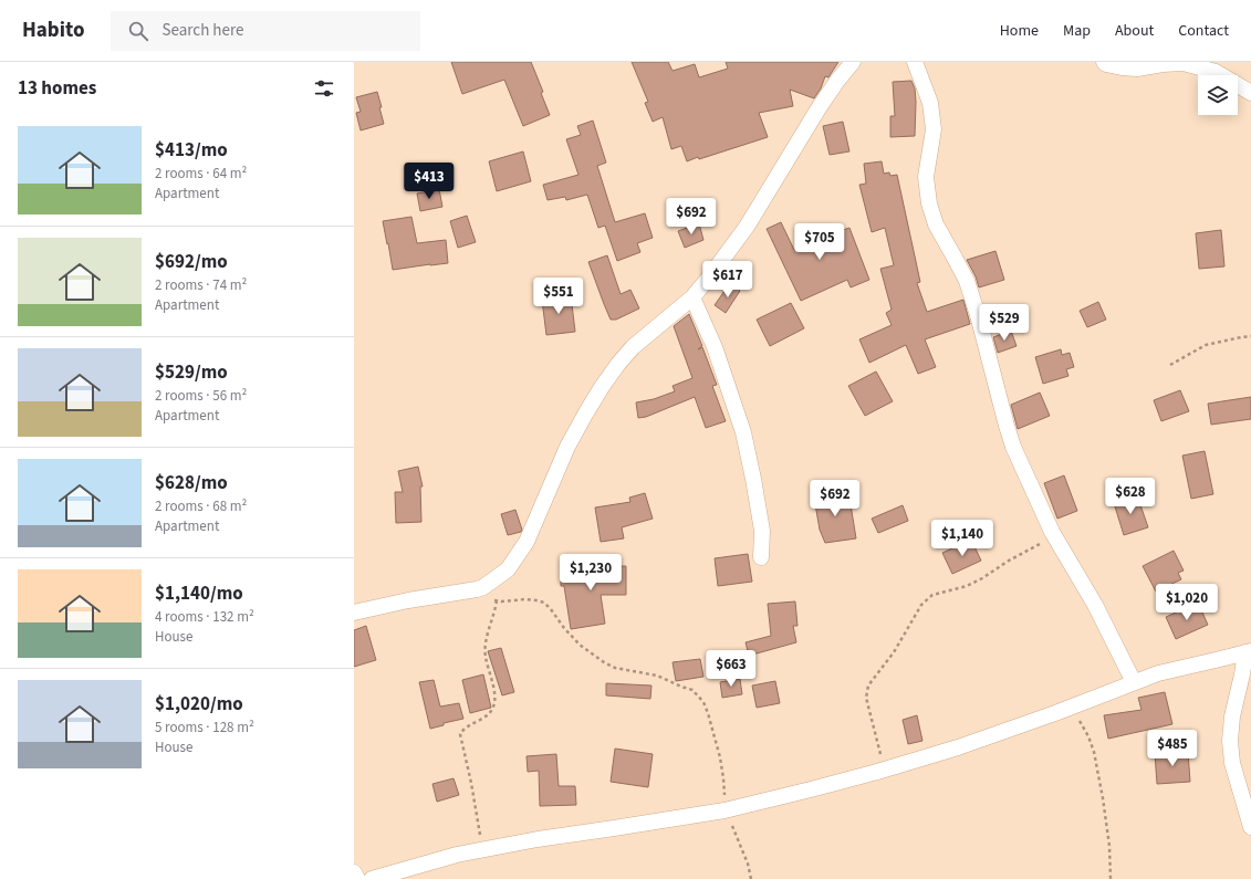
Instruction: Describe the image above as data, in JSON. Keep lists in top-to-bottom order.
{
  "page": {
    "header": "Habito",
    "search": "Search here",
    "nav": [
      "Home",
      "Map",
      "About",
      "Contact"
    ],
    "heading": "13 homes",
    "list": [
      {
        "name": "$413/mo",
        "note": "2 rooms · 64 m² · Apartment"
      },
      {
        "name": "$692/mo",
        "note": "2 rooms · 74 m² · Apartment"
      },
      {
        "name": "$529/mo",
        "note": "2 rooms · 56 m² · Apartment"
      },
      {
        "name": "$628/mo",
        "note": "2 rooms · 68 m² · Apartment"
      },
      {
        "name": "$1,140/mo",
        "note": "4 rooms · 132 m² · House"
      },
      {
        "name": "$1,020/mo",
        "note": "5 rooms · 128 m² · House"
      }
    ],
    "price": [
      "$413",
      "$692",
      "$705",
      "$617",
      "$551",
      "$529",
      "$628",
      "$692",
      "$1,140",
      "$1,230",
      "$1,020",
      "$663",
      "$485"
    ]
  }
}
